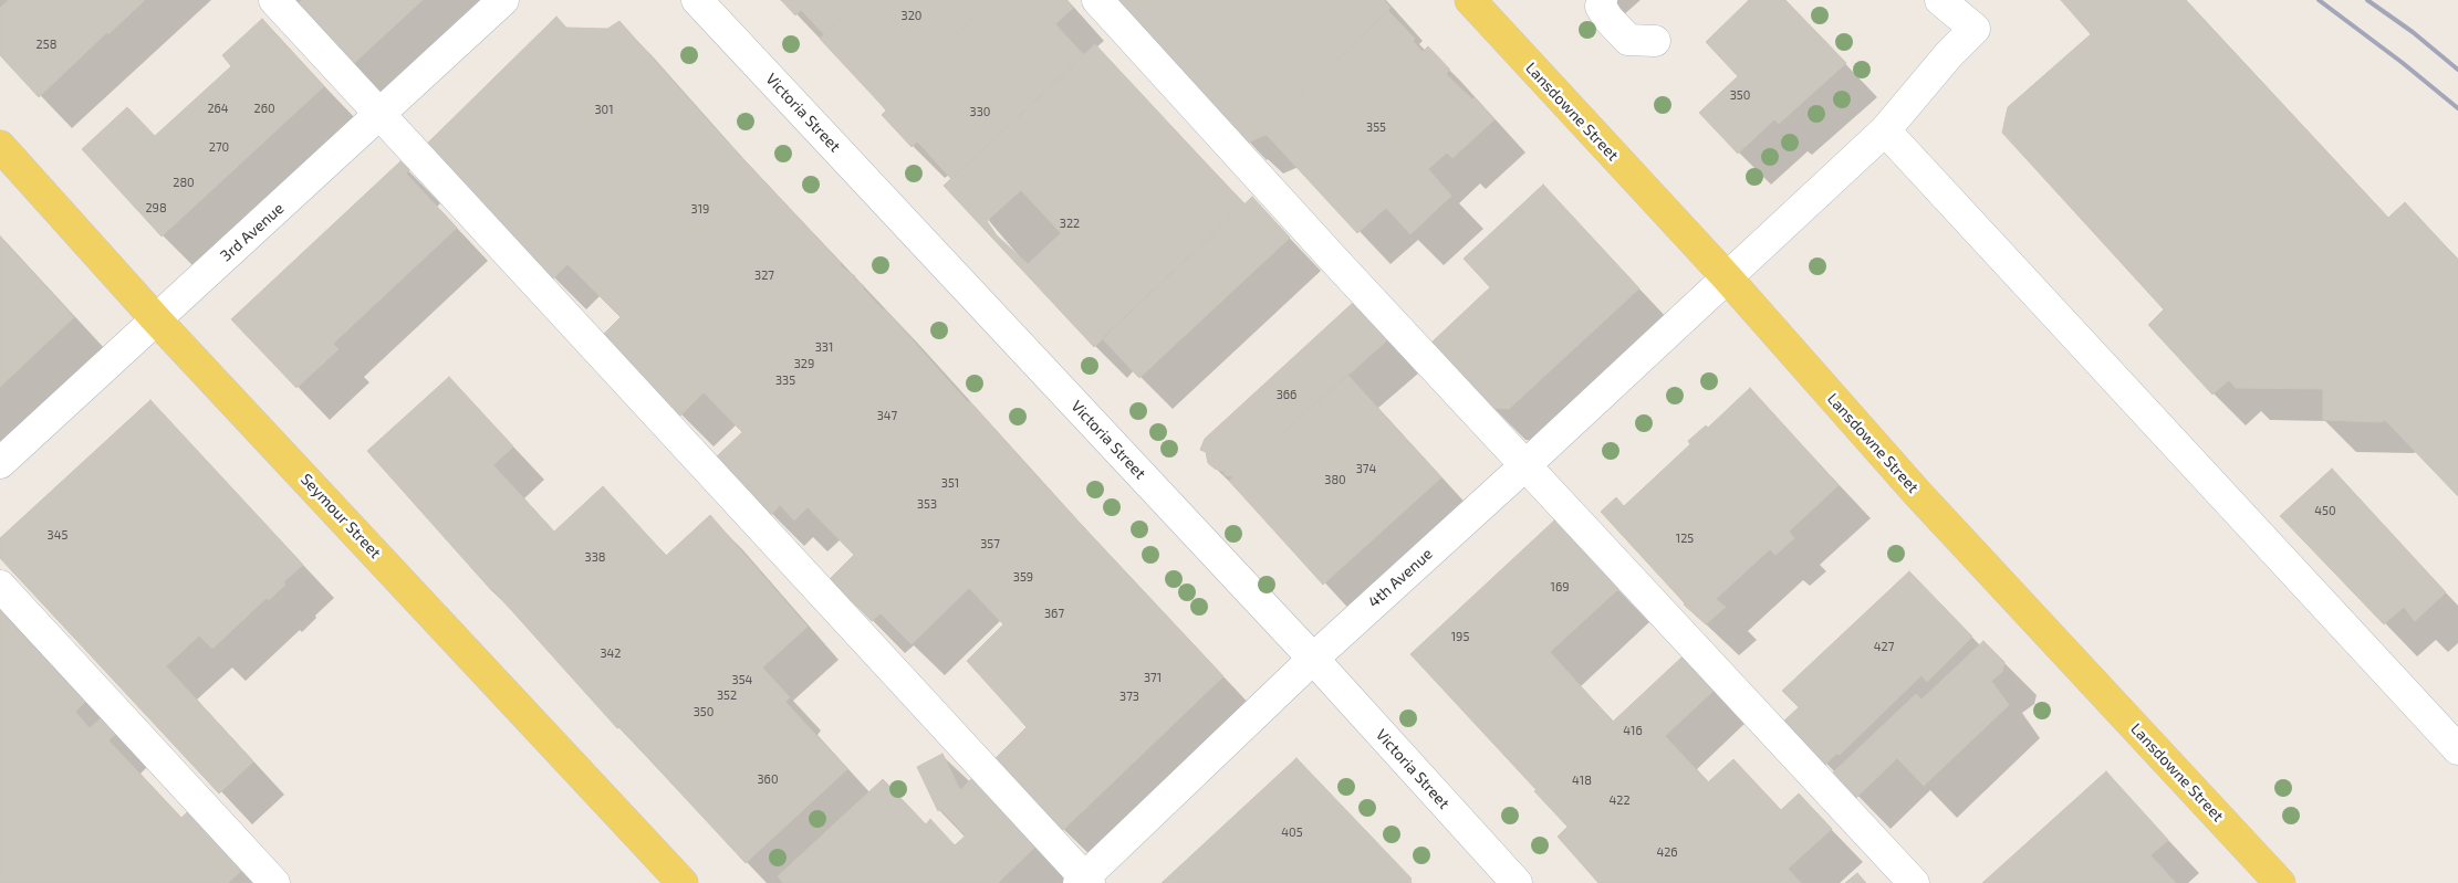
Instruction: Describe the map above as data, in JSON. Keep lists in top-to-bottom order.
{
  "streets": {
    "main road": ["Lansdowne Street", "Seymour Street"],
    "street": ["Victoria Street", "3rd Avenue", "4th Avenue"]
  },
  "crossings": [
    ["Lansdowne Street", "4th Avenue"],
    ["Victoria Street", "4th Avenue"],
    ["3rd Avenue", "Seymour Street"]
  ],
  "house_numbers": [
    "320",
    "258",
    "350",
    "264",
    "260",
    "301",
    "330",
    "355",
    "270",
    "280",
    "298",
    "319",
    "322",
    "327",
    "331",
    "329",
    "335",
    "366",
    "347",
    "374",
    "380",
    "351",
    "353",
    "450",
    "345",
    "125",
    "357",
    "338",
    "359",
    "169",
    "367",
    "195",
    "427",
    "342",
    "371",
    "354",
    "352",
    "373",
    "350",
    "416",
    "360",
    "418",
    "422",
    "405",
    "426"
  ]
}
